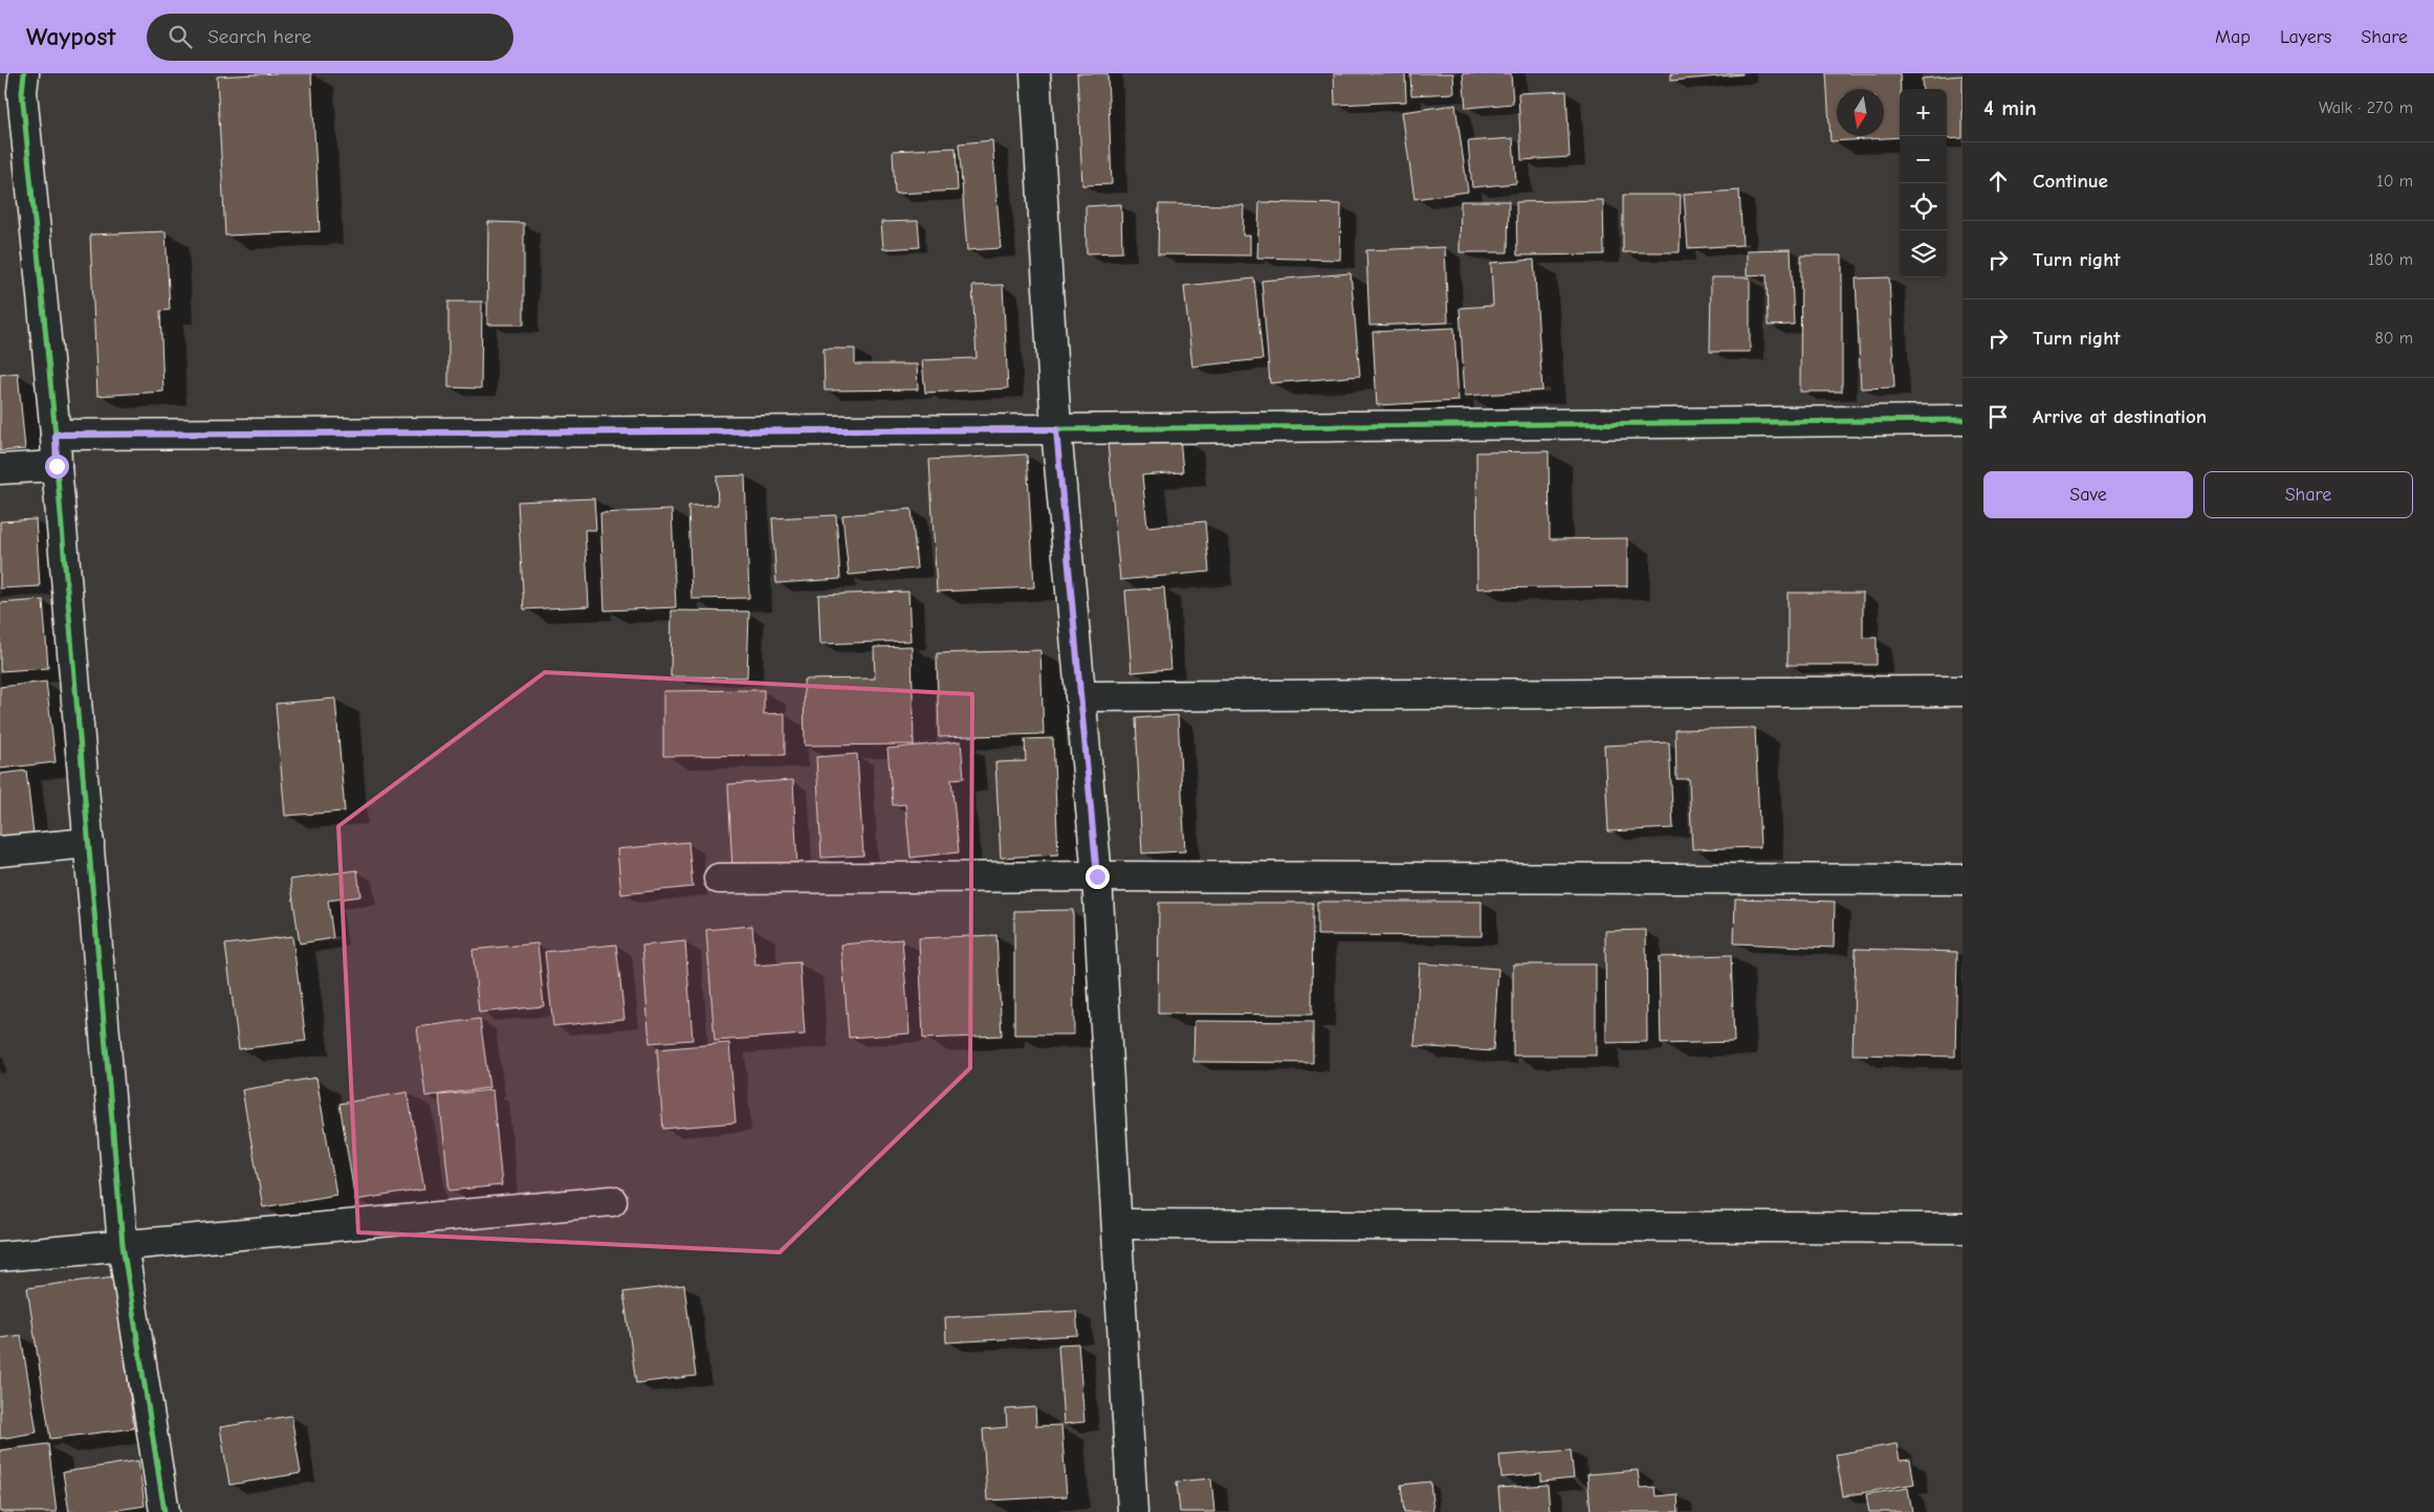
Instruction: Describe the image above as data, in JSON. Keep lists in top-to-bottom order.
{
  "north": "bottom",
  "page": {
    "header": "Waypost",
    "search": "Search here",
    "nav": ["Map", "Layers", "Share"],
    "heading": ["4 min", "Walk · 270 m"],
    "map_buttons": ["+", "−"],
    "list": [
      ["Continue", "10 m"],
      ["Turn right", "180 m"],
      ["Turn right", "80 m"],
      "Arrive at destination"
    ],
    "buttons": ["Save", "Share"]
  }
}
